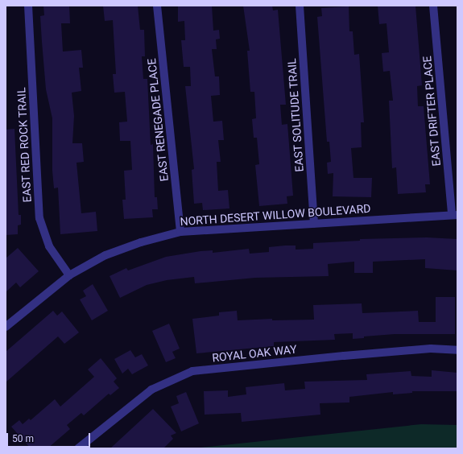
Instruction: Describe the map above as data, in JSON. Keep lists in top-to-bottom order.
{
  "streets": {
    "street": [
      "EAST DRIFTER PLACE",
      "EAST SOLITUDE TRAIL",
      "EAST RENEGADE PLACE",
      "EAST RED ROCK TRAIL",
      "NORTH DESERT WILLOW BOULEVARD",
      "ROYAL OAK WAY"
    ]
  },
  "crossings": [
    ["EAST DRIFTER PLACE", "NORTH DESERT WILLOW BOULEVARD"],
    ["EAST SOLITUDE TRAIL", "NORTH DESERT WILLOW BOULEVARD"],
    ["EAST RENEGADE PLACE", "NORTH DESERT WILLOW BOULEVARD"],
    ["EAST RED ROCK TRAIL", "NORTH DESERT WILLOW BOULEVARD"]
  ],
  "scale_bar": "50 m"
}
